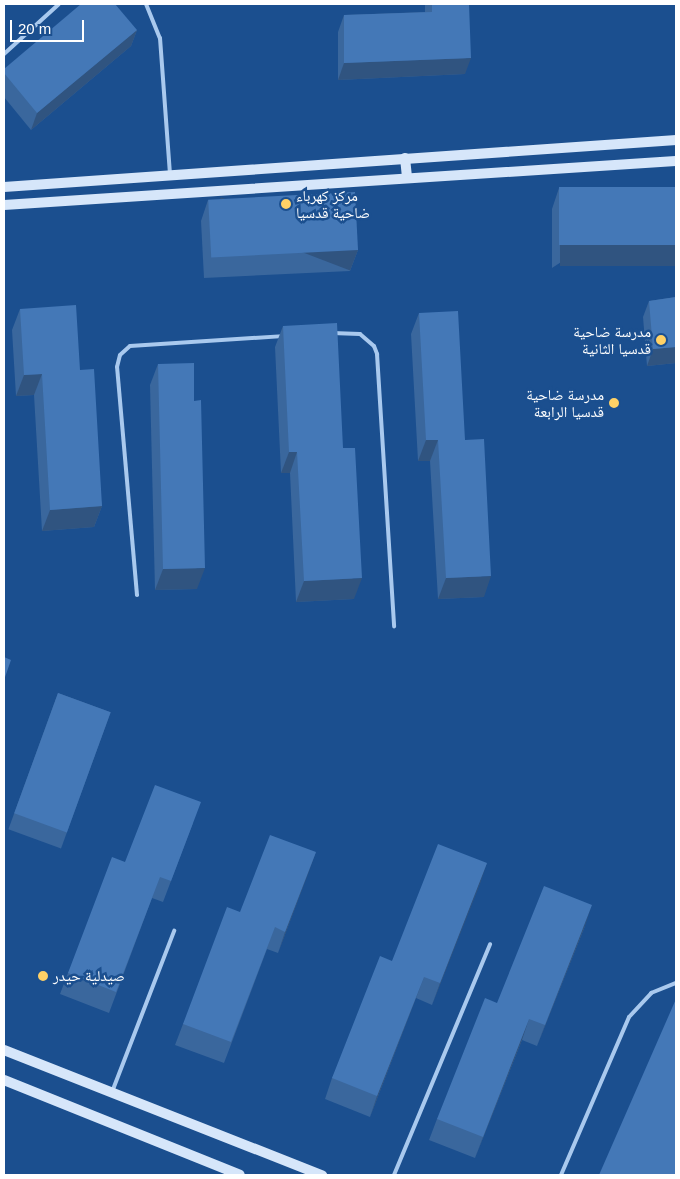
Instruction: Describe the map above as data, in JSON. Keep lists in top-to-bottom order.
{
  "places": [
    "مركز كهرباء ضاحية قدسيا",
    "مدرسة ضاحية قدسيا الثانية",
    "مدرسة ضاحية قدسيا الرابعة",
    "صيدلية حيدر"
  ],
  "scale_bar": "20 m"
}
